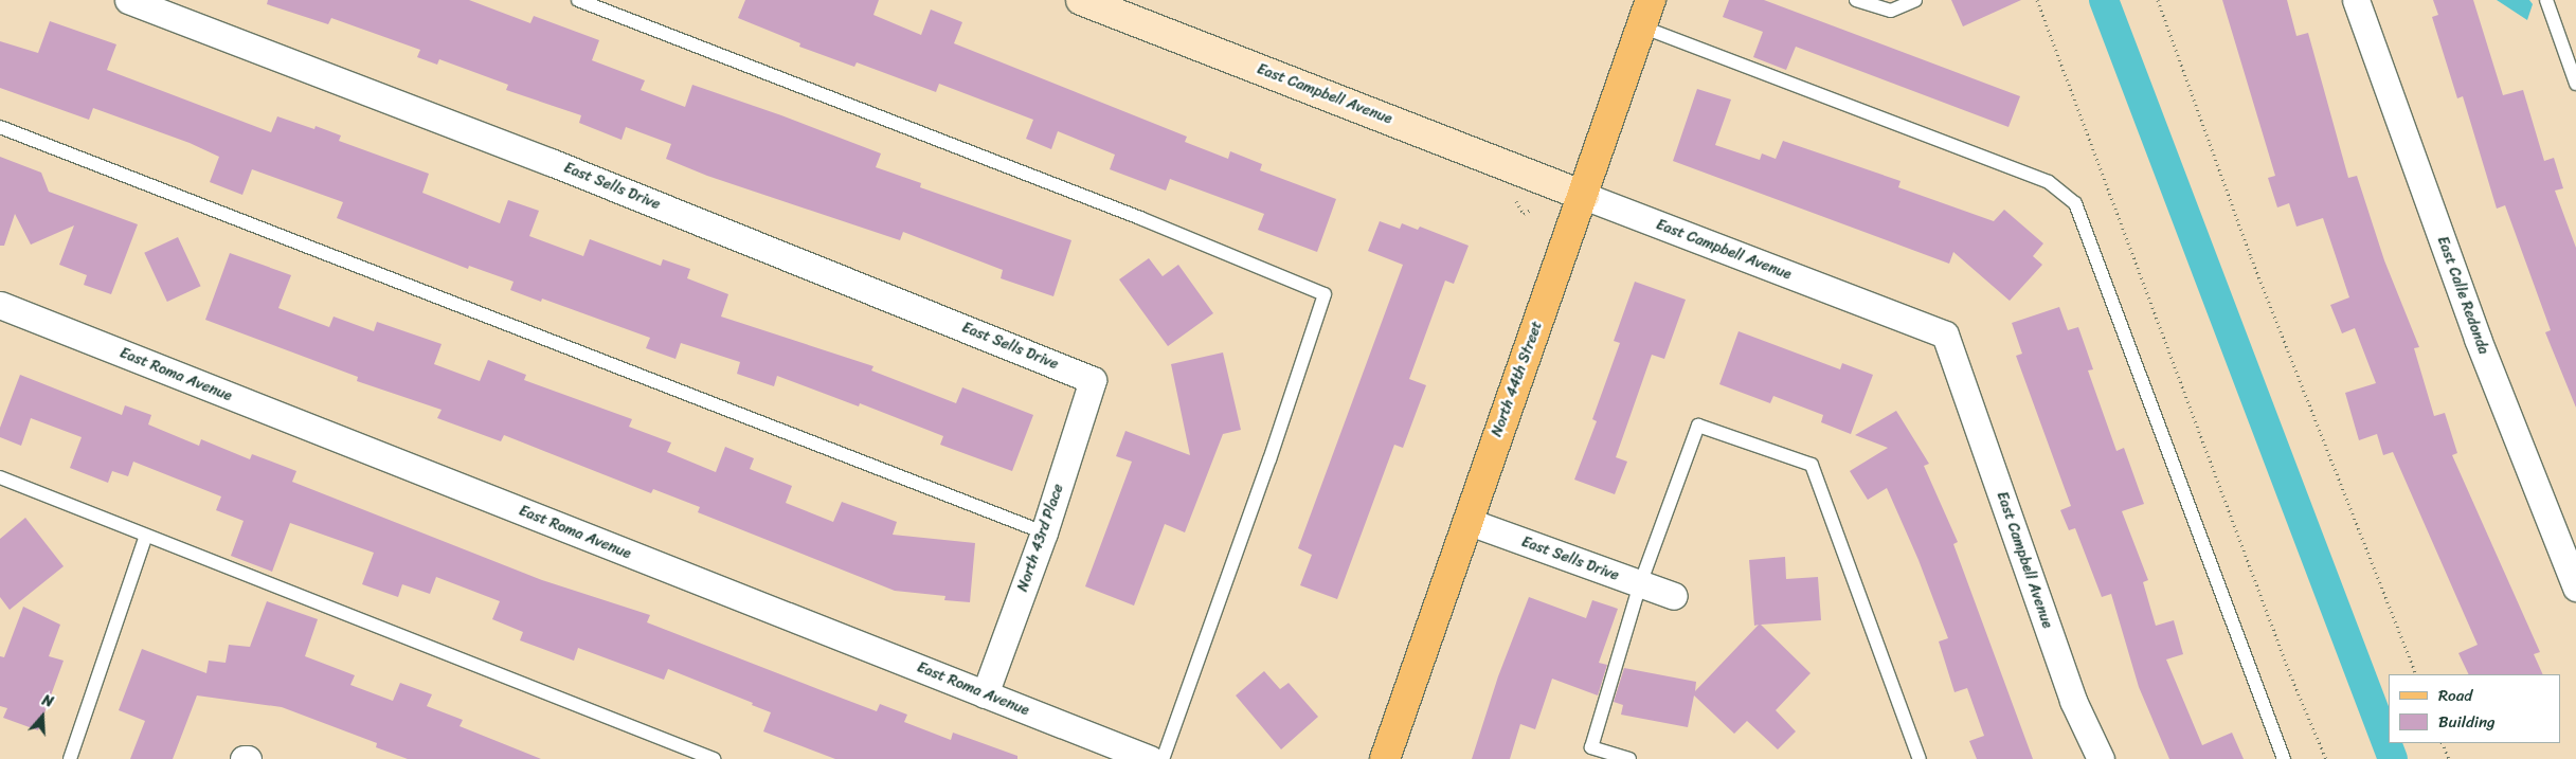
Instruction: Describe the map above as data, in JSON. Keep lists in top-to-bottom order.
{
  "streets": {
    "main road": ["North 44th Street"],
    "street": [
      "East Campbell Avenue",
      "East Sells Drive",
      "East Calle Redonda",
      "East Roma Avenue",
      "North 43rd Place"
    ]
  },
  "crossings": [
    ["East Campbell Avenue", "North 44th Street"],
    ["East Sells Drive", "North 44th Street"],
    ["East Sells Drive", "North 43rd Place"],
    ["East Roma Avenue", "North 43rd Place"]
  ],
  "legend": ["Road", "Building"],
  "north": "top"
}
